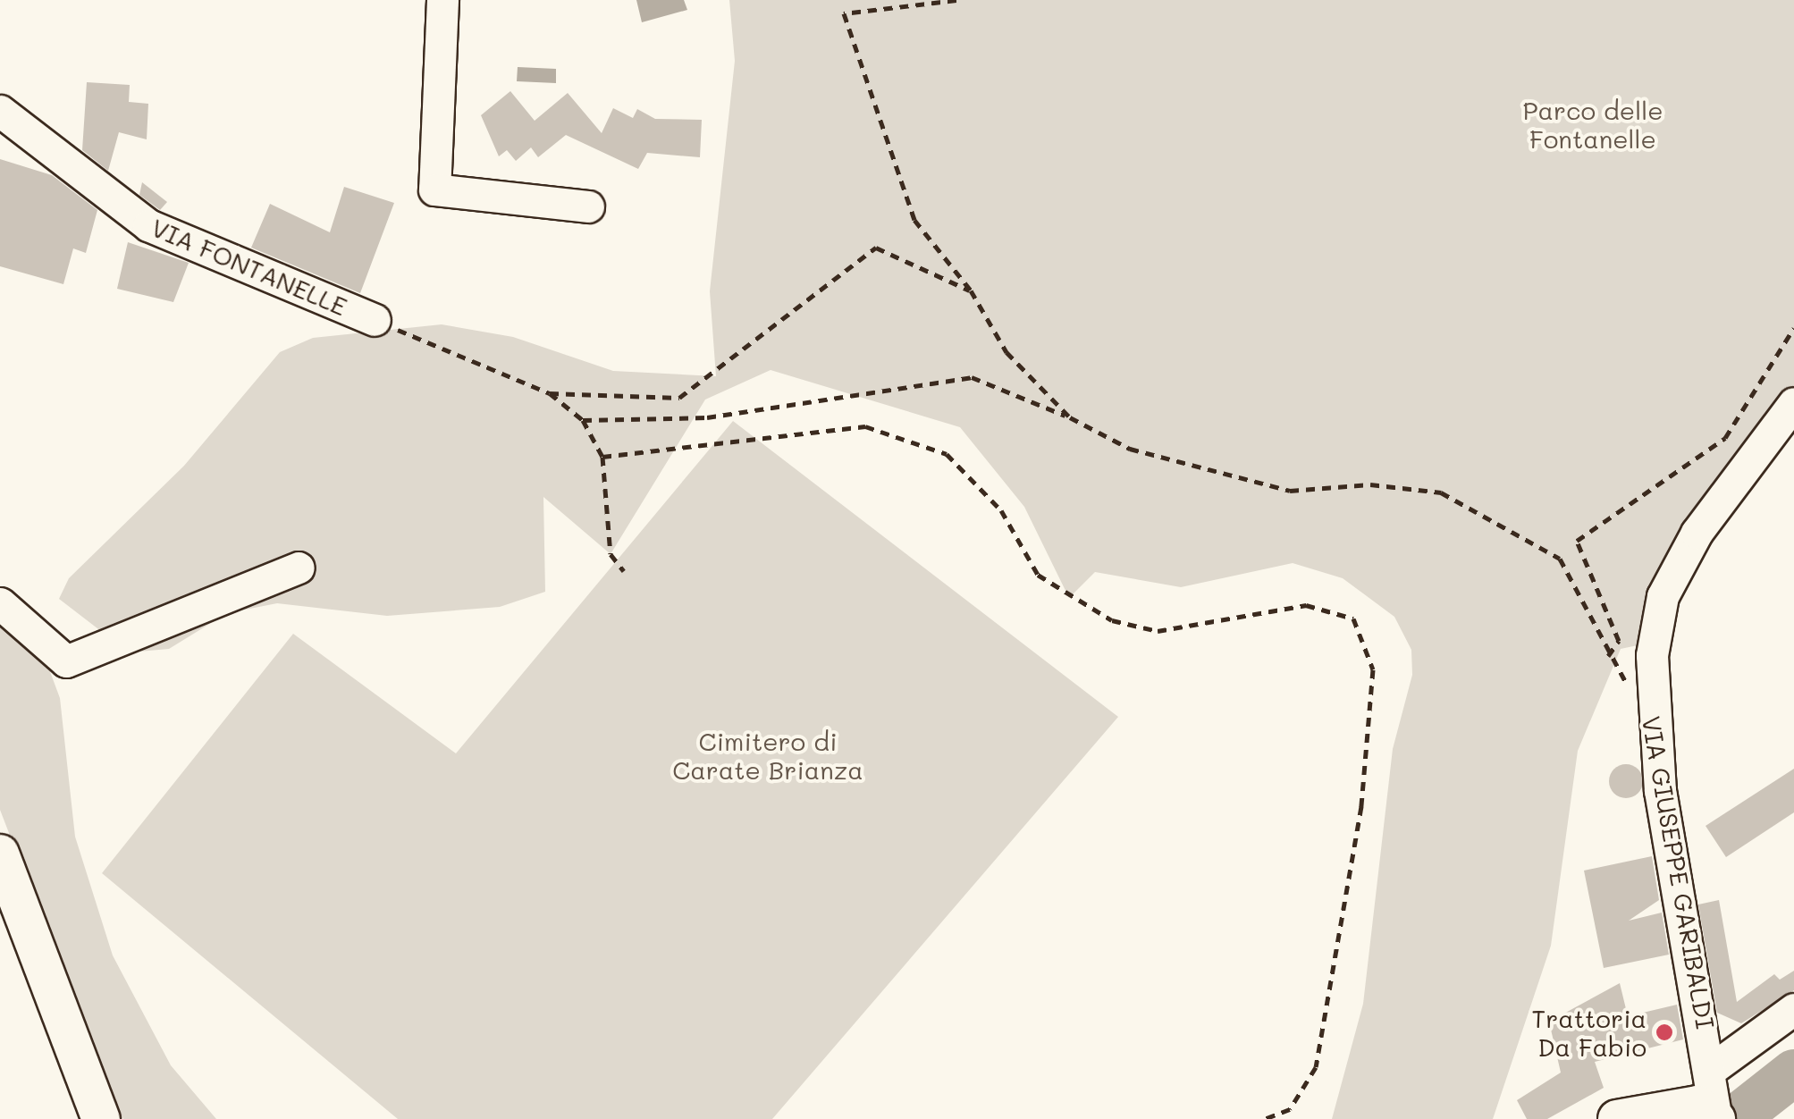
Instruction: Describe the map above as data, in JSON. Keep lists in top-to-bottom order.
{
  "streets": {
    "street": ["VIA FONTANELLE", "VIA GIUSEPPE GARIBALDI"]
  },
  "parks": ["Parco delle Fontanelle", "Cimitero di Carate Brianza"],
  "places": ["Trattoria Da Fabio"]
}
